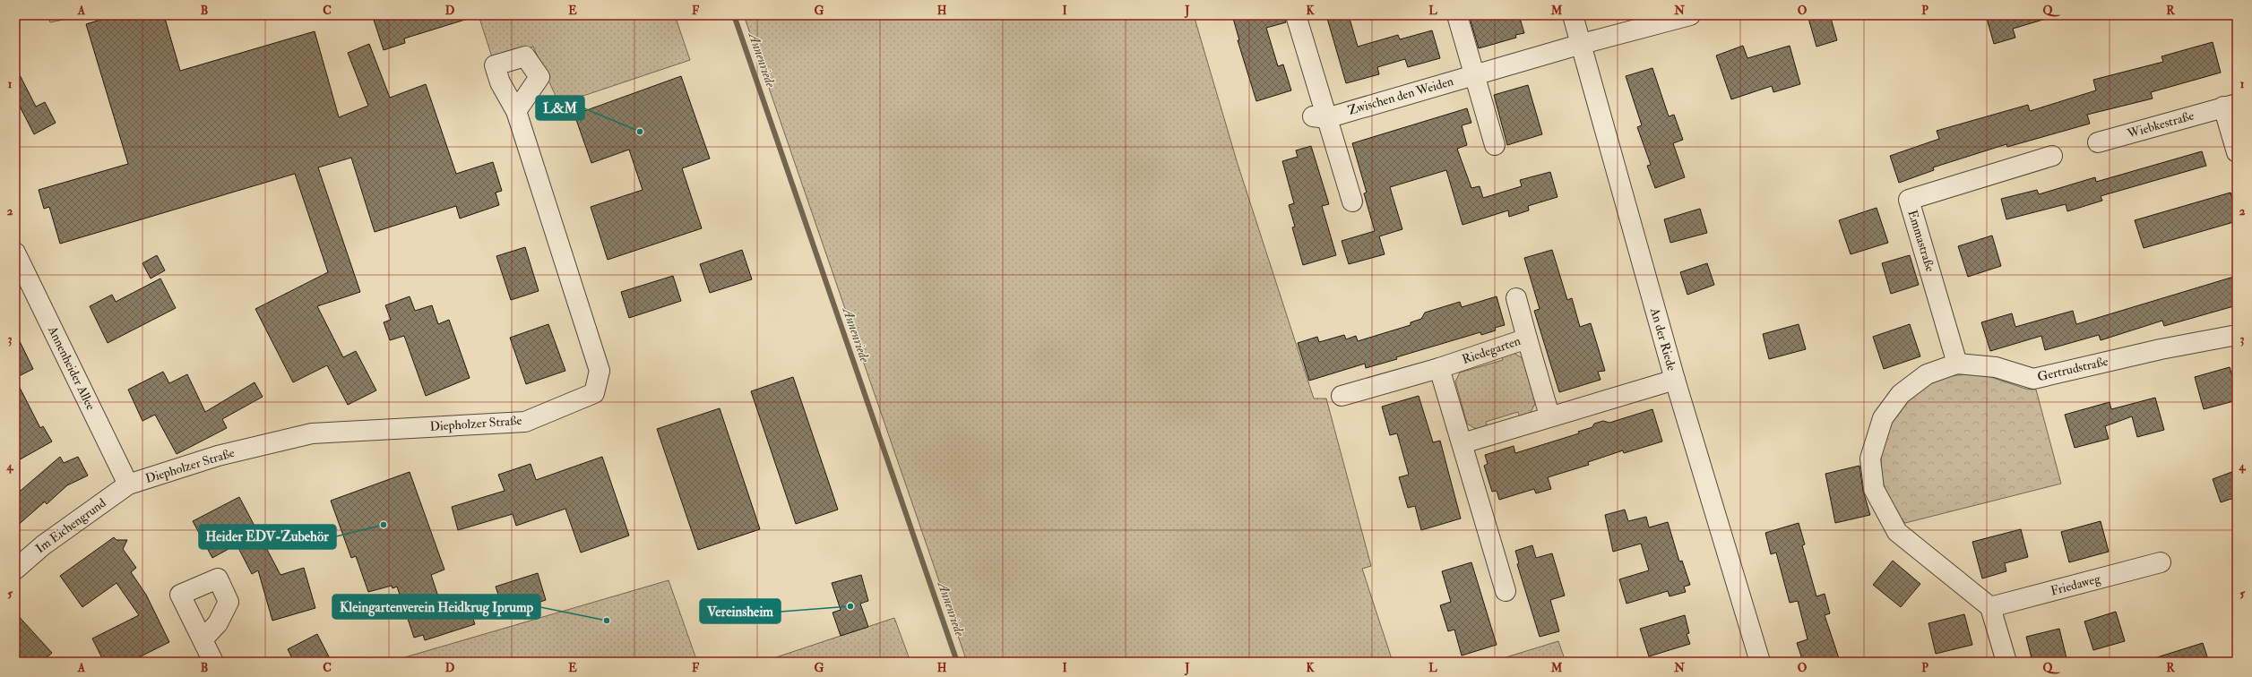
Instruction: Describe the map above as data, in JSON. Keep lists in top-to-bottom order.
{
  "streets": {
    "street": [
      "Zwischen den Weiden",
      "Wiebkestraße",
      "Emmastraße",
      "An der Riede",
      "Riedegarten",
      "Annenheider Allee",
      "Gertrudstraße",
      "Diepholzer Straße",
      "Im Eichengrund",
      "Friedaweg"
    ]
  },
  "crossings": [
    ["Zwischen den Weiden", "An der Riede"],
    ["Emmastraße", "Gertrudstraße"],
    ["Annenheider Allee", "Diepholzer Straße"],
    ["Annenheider Allee", "Im Eichengrund"],
    ["Gertrudstraße", "Friedaweg"],
    ["Diepholzer Straße", "Im Eichengrund"]
  ],
  "water": ["Annenriede"],
  "places": [
    "L&M",
    "Heider EDV-Zubehör",
    "Vereinsheim",
    "Kleingartenverein Heidkrug Iprump"
  ],
  "grid": {
    "columns": [
      "A",
      "B",
      "C",
      "D",
      "E",
      "F",
      "G",
      "H",
      "I",
      "J",
      "K",
      "L",
      "M",
      "N",
      "O",
      "P",
      "Q",
      "R"
    ],
    "rows": [
      "1",
      "2",
      "3",
      "4",
      "5"
    ]
  }
}
